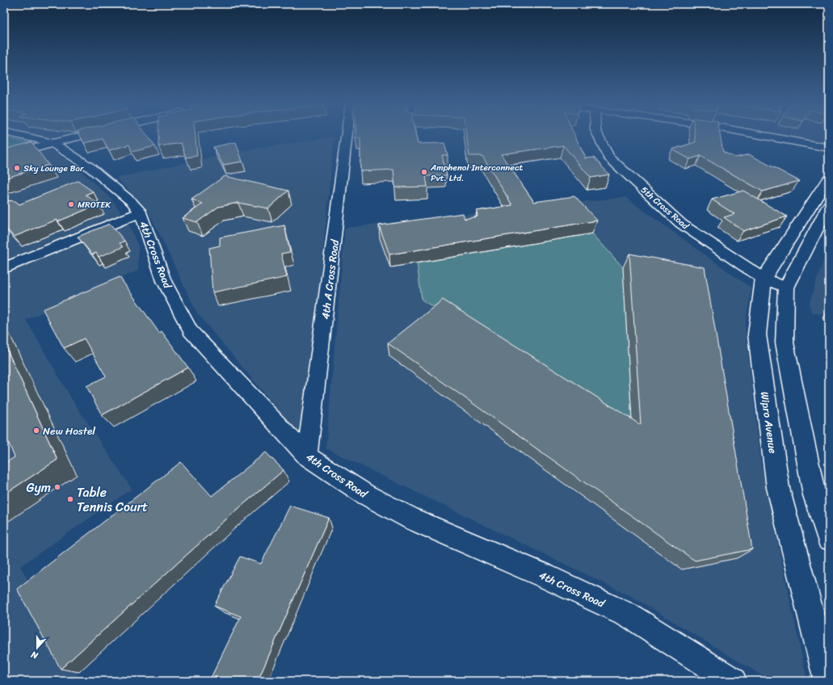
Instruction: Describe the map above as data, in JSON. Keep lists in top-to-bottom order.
{
  "streets": {
    "main road": ["Wipro Avenue"],
    "street": ["5th Cross Road", "4th Cross Road", "4th A Cross Road"]
  },
  "crossings": [
    ["5th Cross Road", "Wipro Avenue"],
    ["4th Cross Road", "4th A Cross Road"]
  ],
  "places": [
    "Sky Lounge Bar",
    "Amphenol Interconnect Pvt. Ltd.",
    "MROTEK",
    "New Hostel",
    "Gym",
    "Table Tennis Court"
  ],
  "north": "bottom"
}
